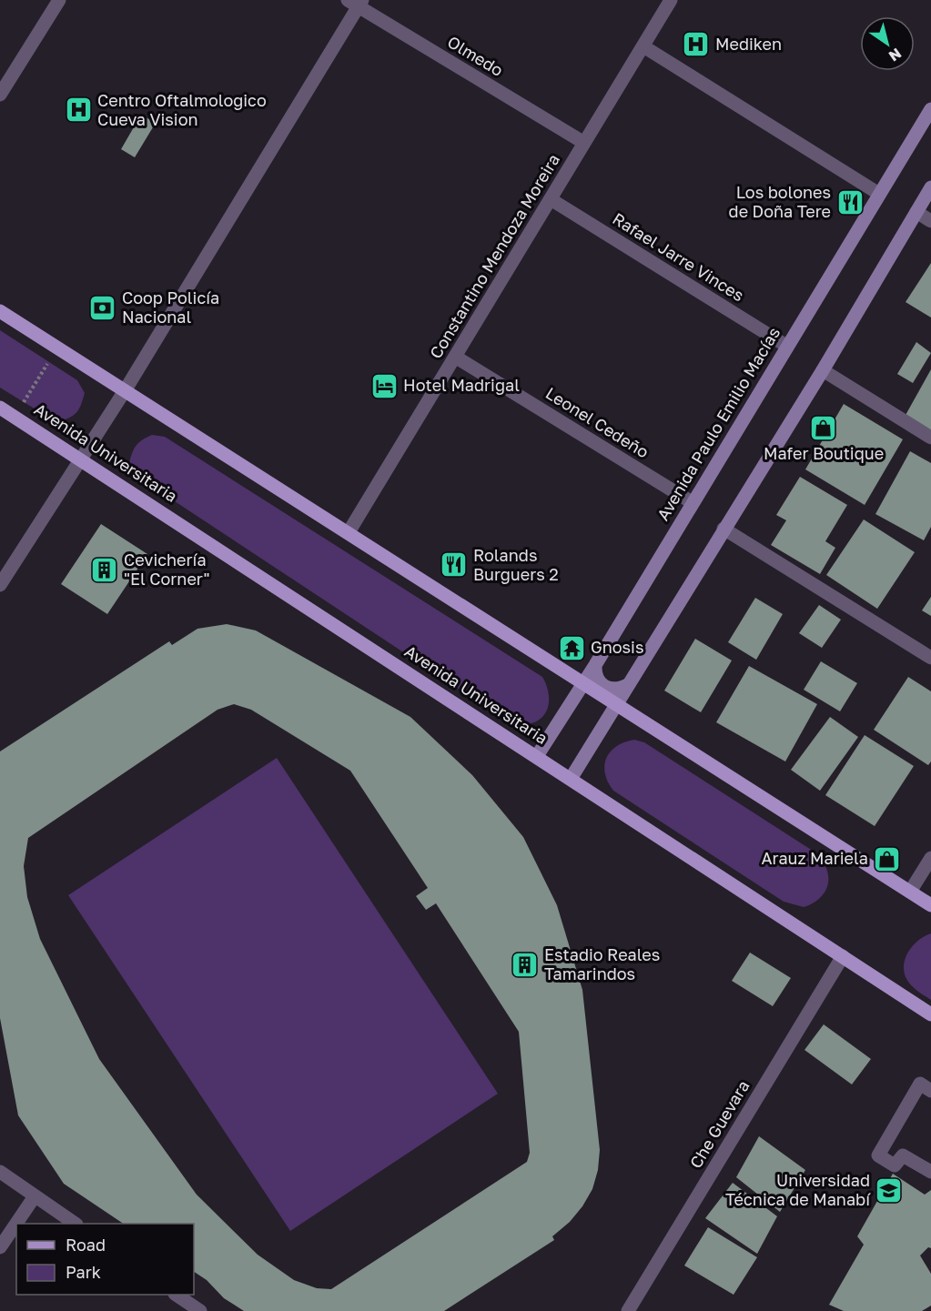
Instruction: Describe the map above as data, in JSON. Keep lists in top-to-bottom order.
{
  "streets": {
    "main road": ["Avenida Paulo Emilio Macías", "Avenida Universitaria"],
    "street": [
      "Olmedo",
      "Constantino Mendoza Moreira",
      "Rafael Jarre Vinces",
      "Leonel Cedeño",
      "Che Guevara"
    ]
  },
  "crossings": [
    ["Olmedo", "Constantino Mendoza Moreira"],
    ["Constantino Mendoza Moreira", "Rafael Jarre Vinces"],
    ["Constantino Mendoza Moreira", "Leonel Cedeño"],
    ["Rafael Jarre Vinces", "Avenida Paulo Emilio Macías"],
    ["Leonel Cedeño", "Avenida Paulo Emilio Macías"],
    ["Avenida Paulo Emilio Macías", "Avenida Universitaria"],
    ["Avenida Universitaria", "Che Guevara"]
  ],
  "places": {
    "hospital": ["Mediken", "Centro Oftalmologico Cueva Vision"],
    "restaurant": ["Los bolones de Doña Tere", "Rolands Burguers 2"],
    "bank": ["Coop Policía Nacional"],
    "hotel": ["Hotel Madrigal"],
    "shop": ["Mafer Boutique", "Arauz Mariela"],
    "building": ["Cevichería \"El Corner\"", "Estadio Reales Tamarindos"],
    "temple": ["Gnosis"],
    "school or university": ["Universidad Técnica de Manabí"]
  },
  "legend": ["Road", "Park"],
  "north": "bottom right"
}
